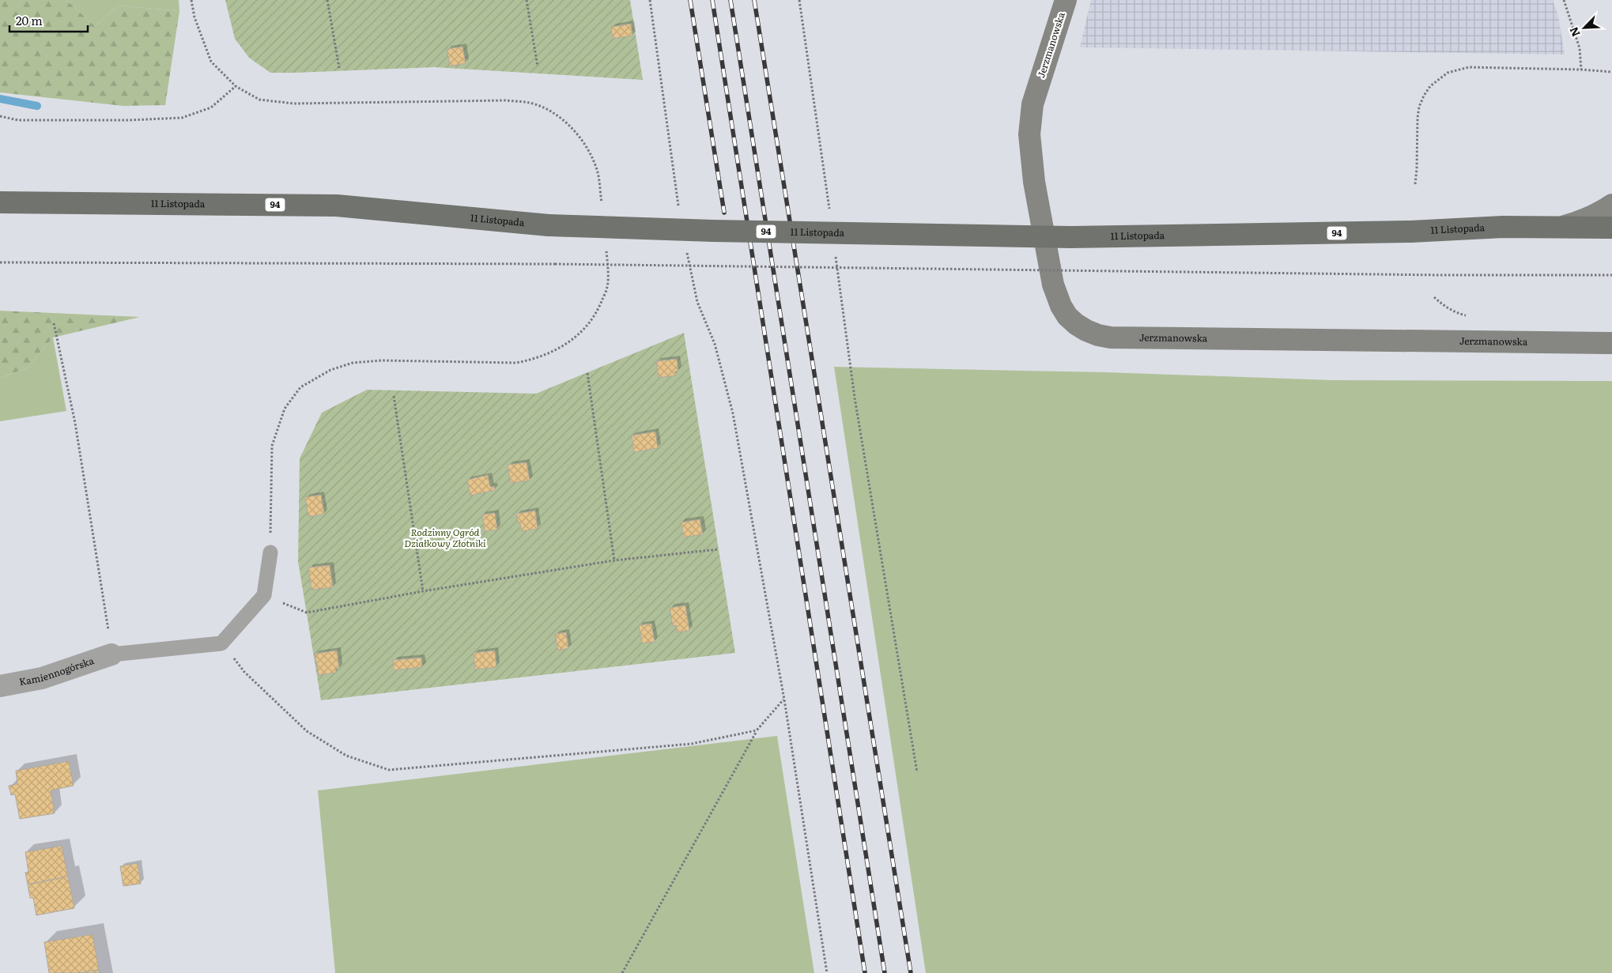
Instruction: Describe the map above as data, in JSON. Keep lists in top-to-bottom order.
{
  "streets": {
    "main road": ["11 Listopada", "94"],
    "street": ["Jerzmanowska", "Kamiennogórska"]
  },
  "parks": ["Rodzinny Ogród Działkowy Złotniki"],
  "scale_bar": "20 m",
  "north": "bottom left"
}
